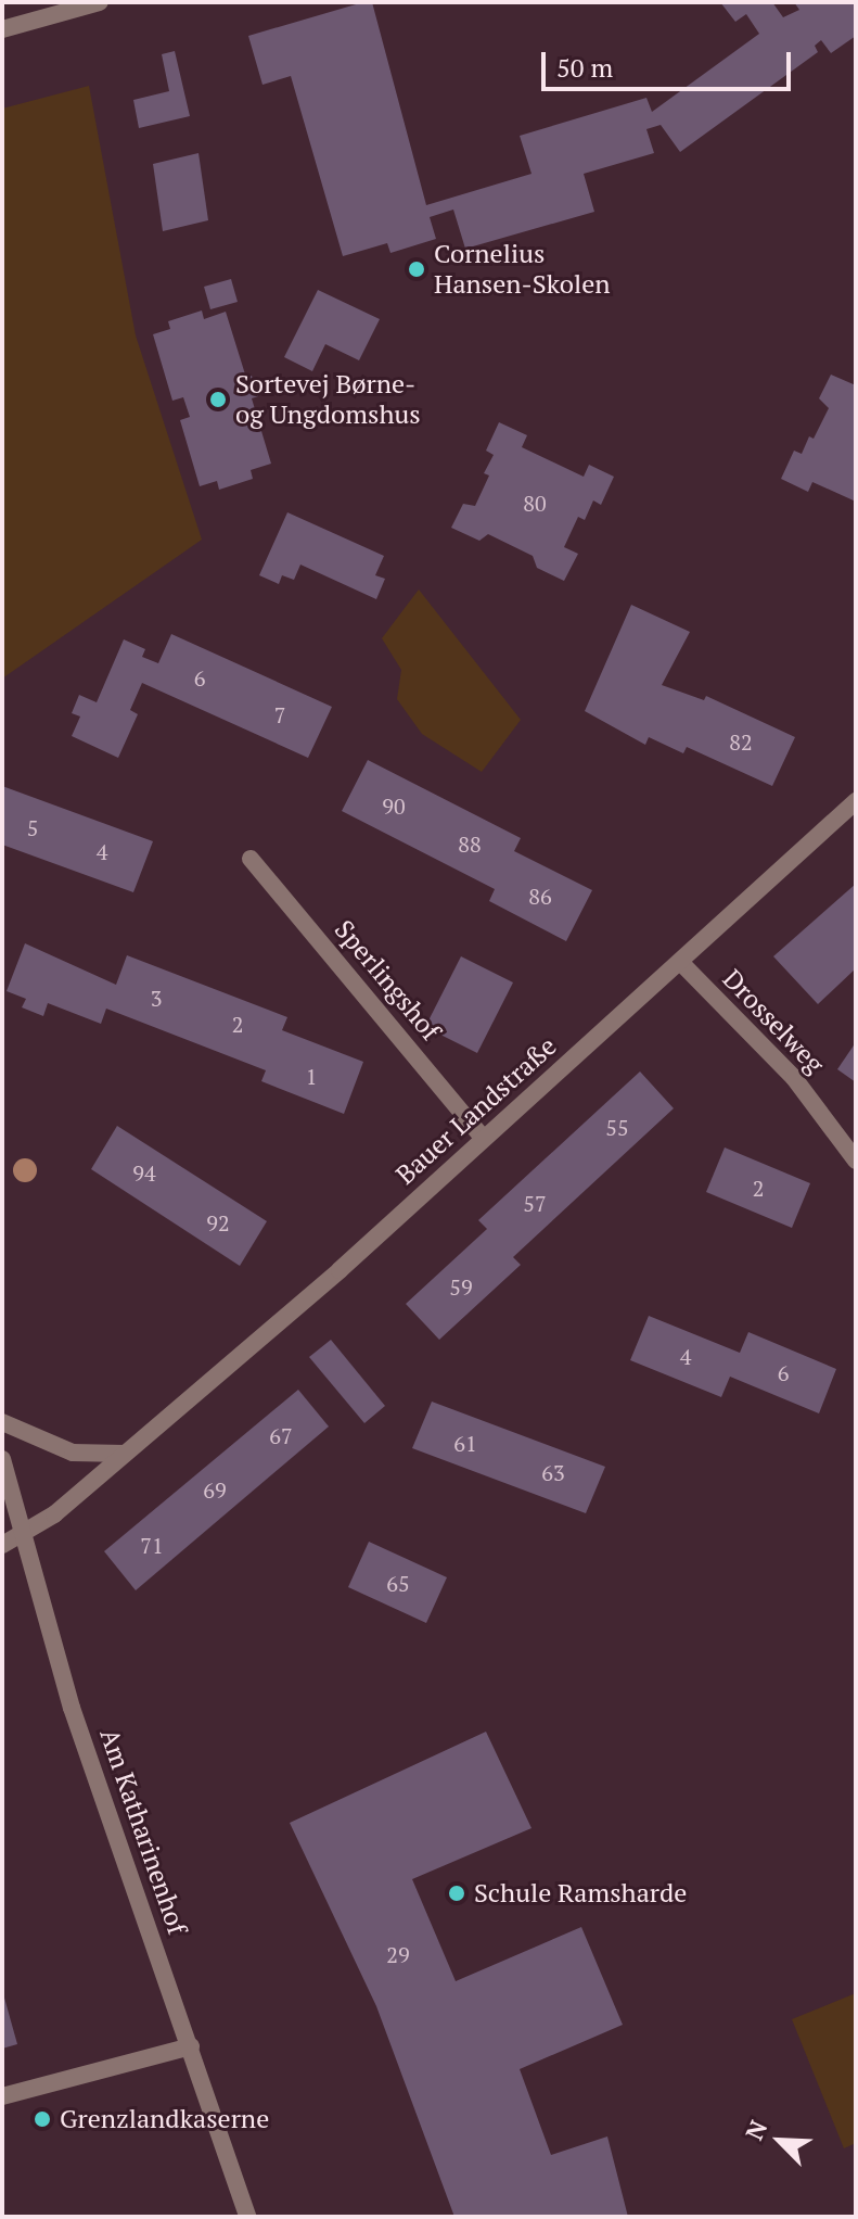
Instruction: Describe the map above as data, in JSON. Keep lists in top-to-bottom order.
{
  "streets": {
    "street": [
      "Sperlingshof",
      "Drosselweg",
      "Bauer Landstraße",
      "Am Katharinenhof"
    ]
  },
  "crossings": [
    ["Sperlingshof", "Bauer Landstraße"],
    ["Drosselweg", "Bauer Landstraße"],
    ["Bauer Landstraße", "Am Katharinenhof"]
  ],
  "places": [
    "Cornelius Hansen-Skolen",
    "Sortevej Børne- og Ungdomshus",
    "Schule Ramsharde",
    "Grenzlandkaserne"
  ],
  "house_numbers": [
    "80",
    "6",
    "7",
    "82",
    "90",
    "5",
    "88",
    "4",
    "86",
    "3",
    "2",
    "1",
    "55",
    "94",
    "2",
    "57",
    "92",
    "59",
    "4",
    "6",
    "67",
    "61",
    "63",
    "69",
    "71",
    "65",
    "29"
  ],
  "scale_bar": "50 m",
  "north": "top left"
}
